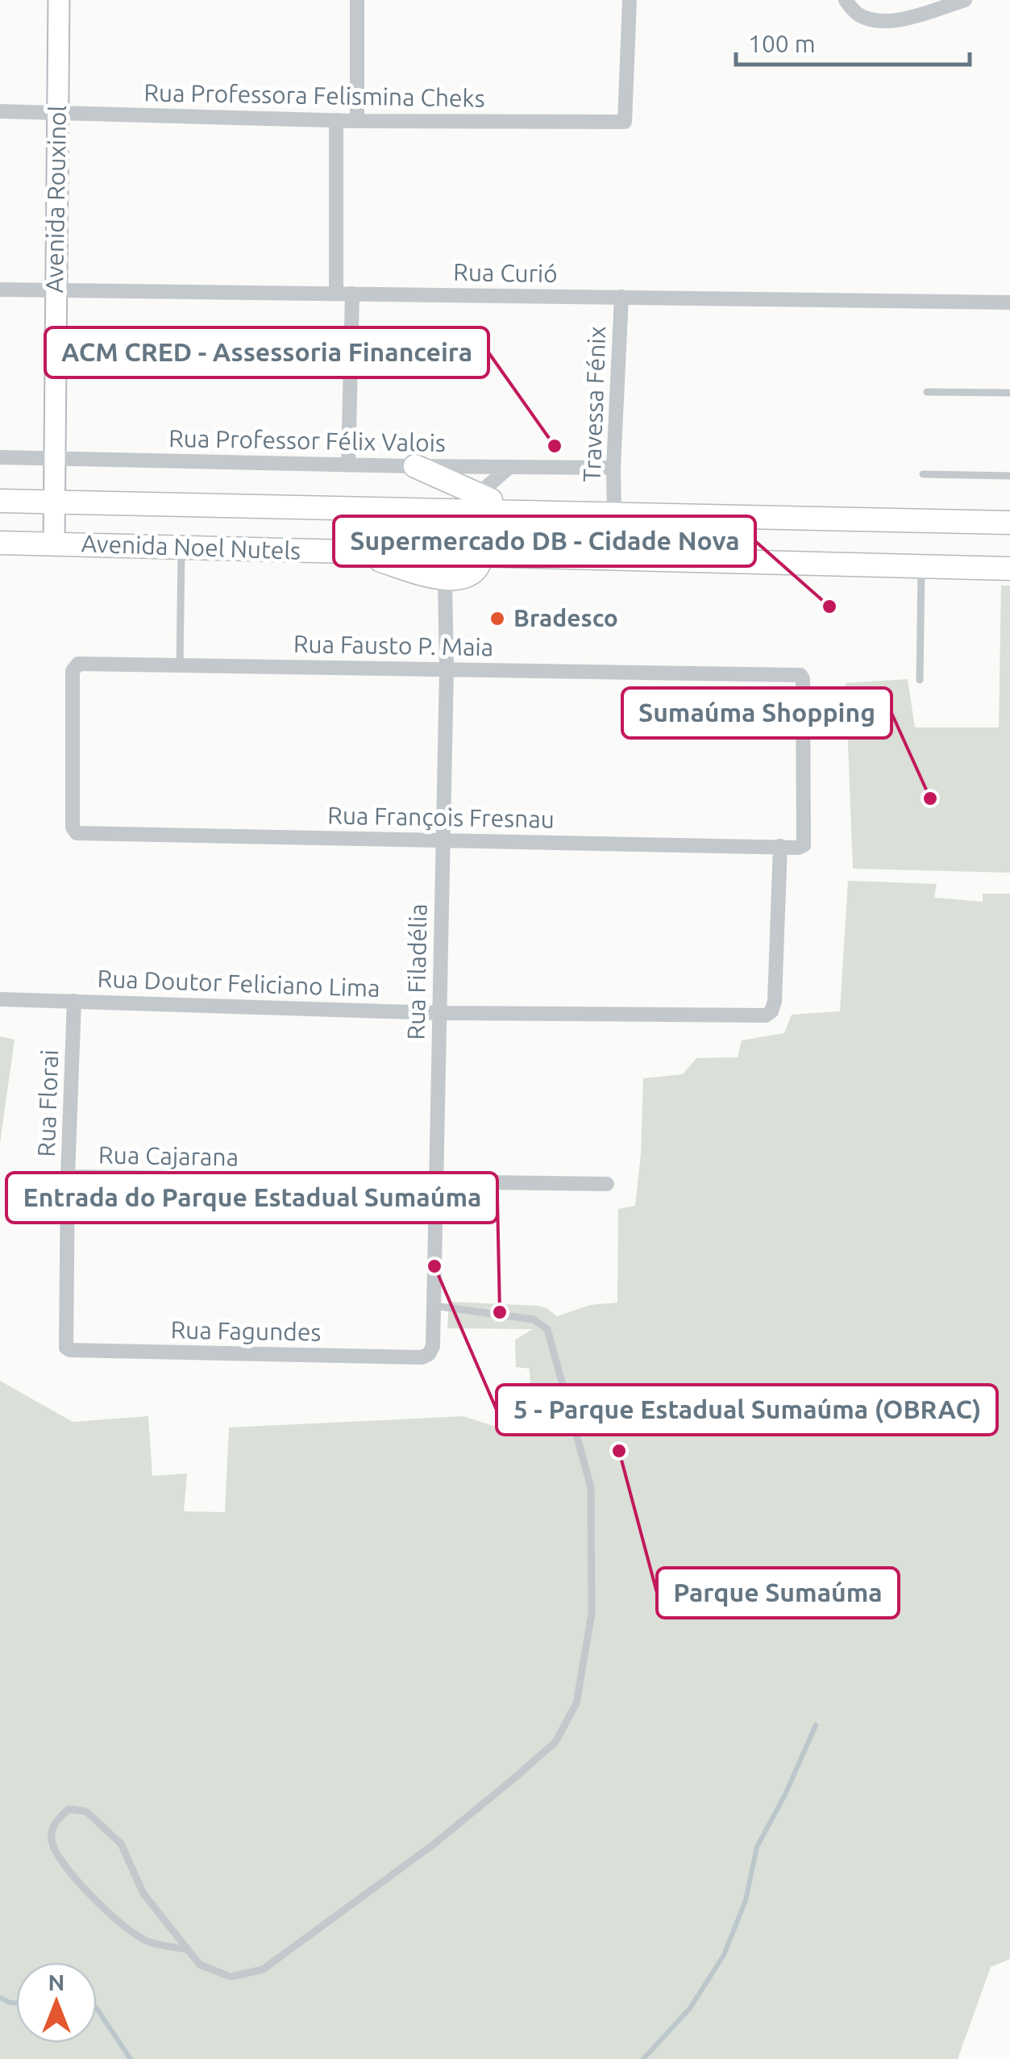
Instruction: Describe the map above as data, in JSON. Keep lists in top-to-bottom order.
{
  "streets": {
    "main road": ["Avenida Noel Nutels"],
    "street": [
      "Rua Professora Felismina Cheks",
      "Avenida Rouxinol",
      "Rua Curió",
      "Travessa Fénix",
      "Rua Professor Félix Valois",
      "Rua Fausto P. Maia",
      "Rua François Fresnau",
      "Rua Filadélia",
      "Rua Doutor Feliciano Lima",
      "Rua Florai",
      "Rua Cajarana",
      "Rua Fagundes"
    ]
  },
  "crossings": [
    ["Rua Professora Felismina Cheks", "Avenida Rouxinol"],
    ["Avenida Rouxinol", "Rua Curió"],
    ["Avenida Rouxinol", "Rua Professor Félix Valois"],
    ["Avenida Rouxinol", "Avenida Noel Nutels"],
    ["Rua Curió", "Travessa Fénix"],
    ["Travessa Fénix", "Rua Professor Félix Valois"],
    ["Travessa Fénix", "Avenida Noel Nutels"],
    ["Rua Fausto P. Maia", "Rua François Fresnau"],
    ["Rua Fausto P. Maia", "Rua Filadélia"],
    ["Rua François Fresnau", "Rua Filadélia"],
    ["Rua François Fresnau", "Rua Doutor Feliciano Lima"],
    ["Rua Filadélia", "Rua Doutor Feliciano Lima"],
    ["Rua Filadélia", "Rua Cajarana"],
    ["Rua Filadélia", "Rua Fagundes"],
    ["Rua Doutor Feliciano Lima", "Rua Florai"],
    ["Rua Florai", "Rua Cajarana"],
    ["Rua Florai", "Rua Fagundes"]
  ],
  "places": [
    "ACM CRED - Assessoria Financeira",
    "Supermercado DB - Cidade Nova",
    "Bradesco",
    "Sumaúma Shopping",
    "5 - Parque Estadual Sumaúma (OBRAC)",
    "Entrada do Parque Estadual Sumaúma",
    "Parque Sumaúma"
  ],
  "scale_bar": "100 m",
  "north": "top"
}
